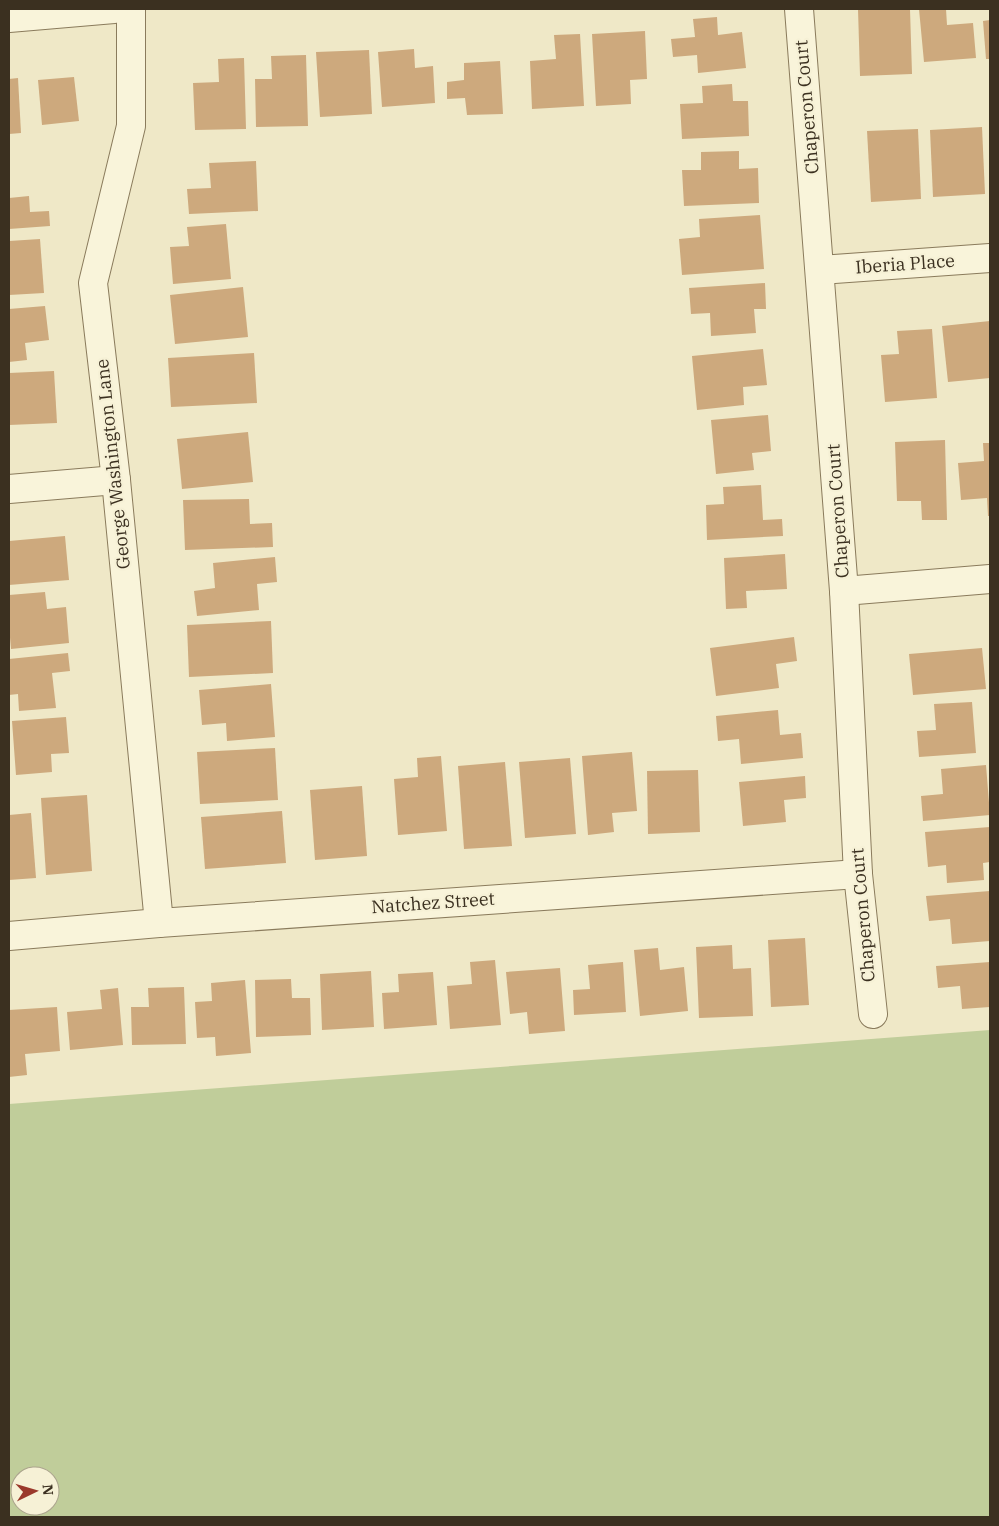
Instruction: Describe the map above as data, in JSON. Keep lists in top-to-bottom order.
{
  "streets": {
    "street": [
      "Chaperon Court",
      "Iberia Place",
      "George Washington Lane",
      "Natchez Street"
    ]
  },
  "crossings": [
    ["Chaperon Court", "Iberia Place"],
    ["Chaperon Court", "Natchez Street"],
    ["George Washington Lane", "Natchez Street"]
  ],
  "north": "right"
}
